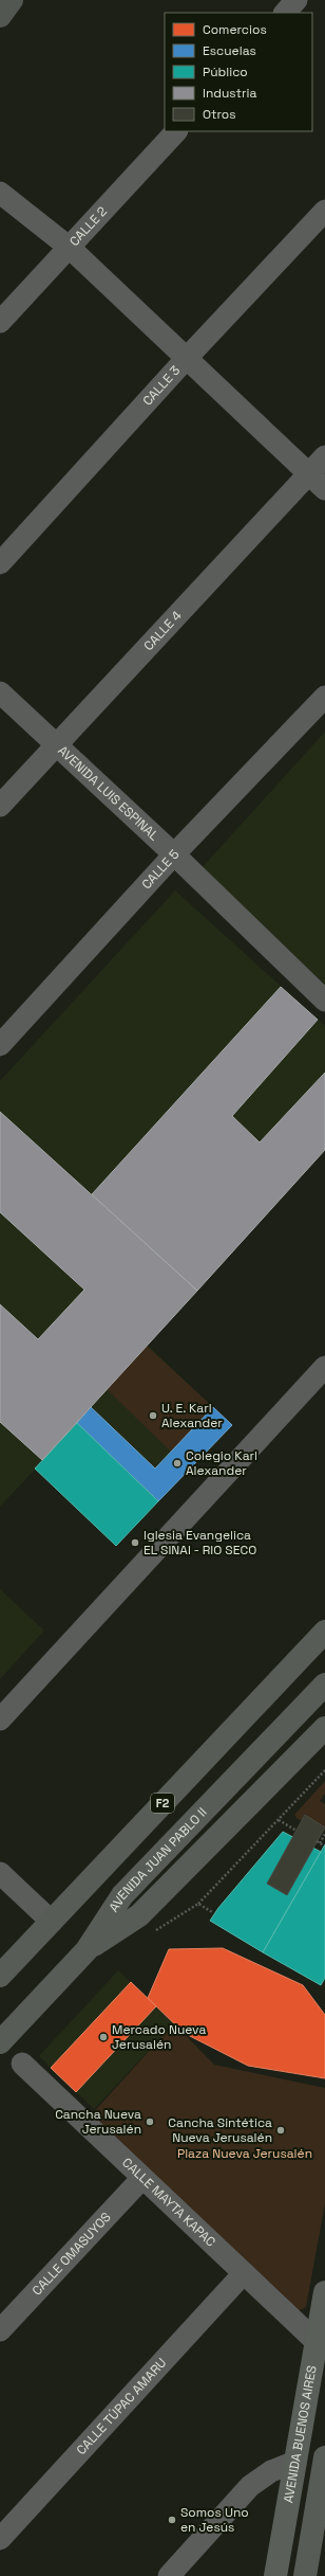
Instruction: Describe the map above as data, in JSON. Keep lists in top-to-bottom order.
{
  "streets": {
    "highway": ["F2", "AVENIDA JUAN PABLO II"],
    "main road": ["AVENIDA BUENOS AIRES"],
    "street": [
      "CALLE 2",
      "CALLE 3",
      "CALLE 4",
      "AVENIDA LUIS ESPINAL",
      "CALLE 5",
      "CALLE MAYTA KAPAC",
      "CALLE OMASUYOS",
      "CALLE TÚPAC AMARU"
    ]
  },
  "crossings": [
    ["CALLE 4", "AVENIDA LUIS ESPINAL"],
    ["AVENIDA LUIS ESPINAL", "CALLE 5"],
    ["CALLE MAYTA KAPAC", "CALLE OMASUYOS"],
    ["CALLE MAYTA KAPAC", "CALLE TÚPAC AMARU"],
    ["CALLE MAYTA KAPAC", "AVENIDA BUENOS AIRES"]
  ],
  "parks": ["Plaza Nueva Jerusalén"],
  "places": [
    "U. E. Karl Alexander",
    "Colegio Karl Alexander",
    "Iglesia Evangelica EL SINAI - RIO SECO",
    "Mercado Nueva Jerusalén",
    "Cancha Nueva Jerusalén",
    "Cancha Sintética Nueva Jerusalén",
    "Somos Uno en Jesús"
  ],
  "legend": [
    "Comercios",
    "Escuelas",
    "Público",
    "Industria",
    "Otros"
  ]
}
